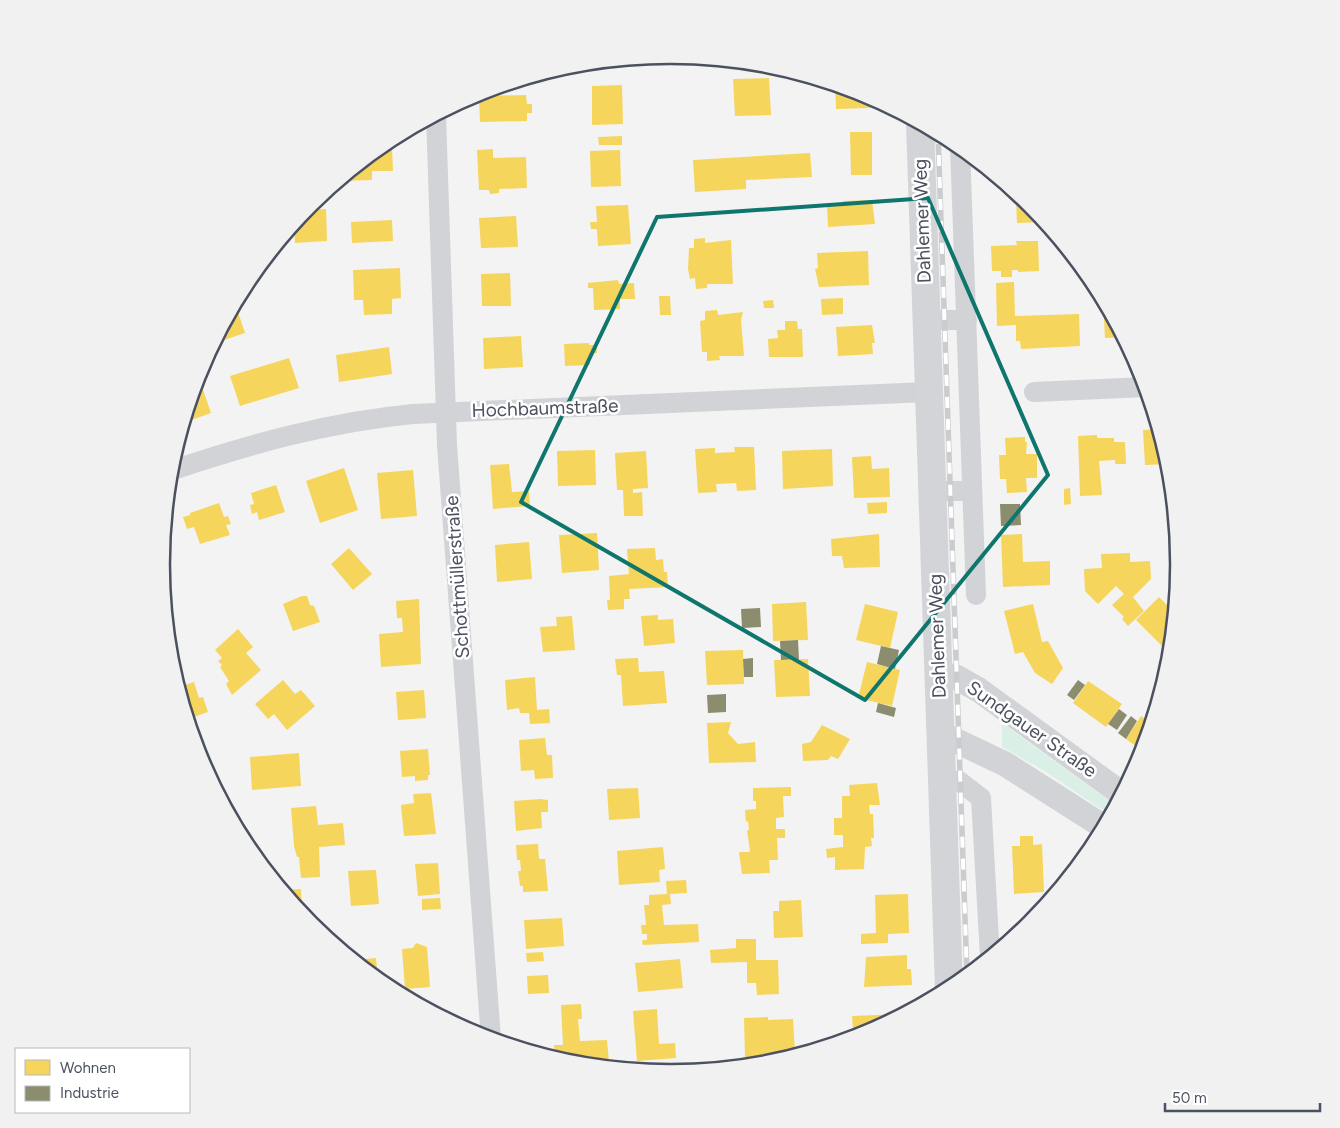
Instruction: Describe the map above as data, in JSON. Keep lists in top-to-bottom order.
{
  "streets": {
    "main road": ["Dahlemer Weg"],
    "street": ["Hochbaumstraße", "Schottmüllerstraße", "Sundgauer Straße"]
  },
  "crossings": [
    ["Dahlemer Weg", "Hochbaumstraße"],
    ["Dahlemer Weg", "Sundgauer Straße"],
    ["Hochbaumstraße", "Schottmüllerstraße"]
  ],
  "legend": ["Wohnen", "Industrie"],
  "scale_bar": "50 m"
}
